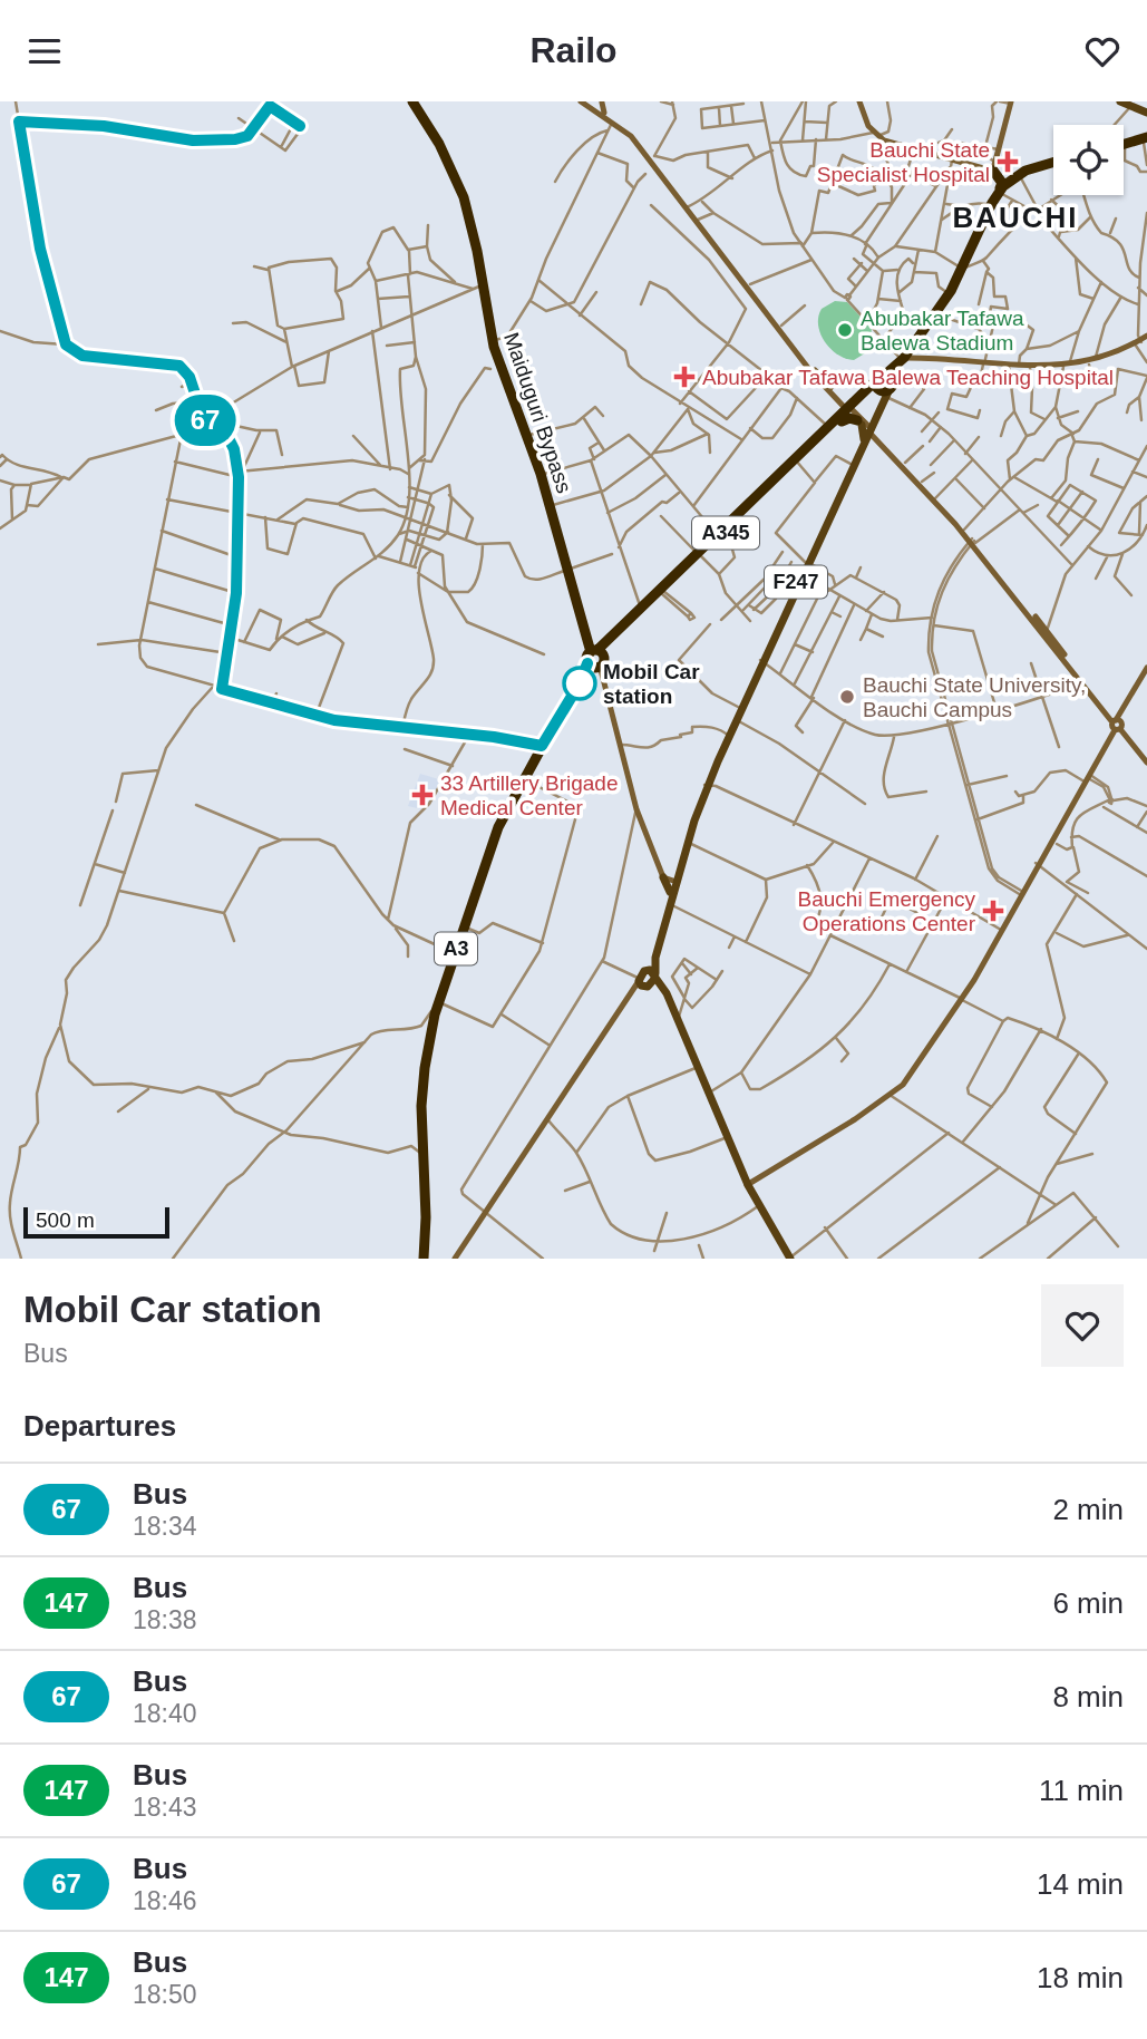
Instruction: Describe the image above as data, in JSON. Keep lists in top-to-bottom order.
{
  "streets": {
    "highway": ["Maiduguri Bypass", "A345", "A3"],
    "main road": ["F247"]
  },
  "crossings": [
    ["Maiduguri Bypass", "A345"],
    ["Maiduguri Bypass", "A3"],
    ["A345", "F247"],
    ["A345", "A3"]
  ],
  "districts": ["BAUCHI"],
  "places": {
    "health": [
      "Bauchi State Specialist Hospital",
      "Abubakar Tafawa Balewa Teaching Hospital",
      "33 Artillery Brigade Medical Center",
      "Bauchi Emergency Operations Center"
    ],
    "other": ["Abubakar Tafawa Balewa Stadium", "Mobil Car station", "Bauchi State University, Bauchi Campus"]
  },
  "lines": ["bus line 67"],
  "scale_bar": "500 m",
  "page": {
    "header": "Railo",
    "on_map": "67",
    "scale": "500 m",
    "heading": [
      ["Mobil Car station", "Bus"],
      "Departures"
    ],
    "list": [
      {
        "mark": "67",
        "name": "Bus",
        "note": "18:34",
        "value": "2 min"
      },
      {
        "mark": "147",
        "name": "Bus",
        "note": "18:38",
        "value": "6 min"
      },
      {
        "mark": "67",
        "name": "Bus",
        "note": "18:40",
        "value": "8 min"
      },
      {
        "mark": "147",
        "name": "Bus",
        "note": "18:43",
        "value": "11 min"
      },
      {
        "mark": "67",
        "name": "Bus",
        "note": "18:46",
        "value": "14 min"
      },
      {
        "mark": "147",
        "name": "Bus",
        "note": "18:50",
        "value": "18 min"
      }
    ]
  }
}
